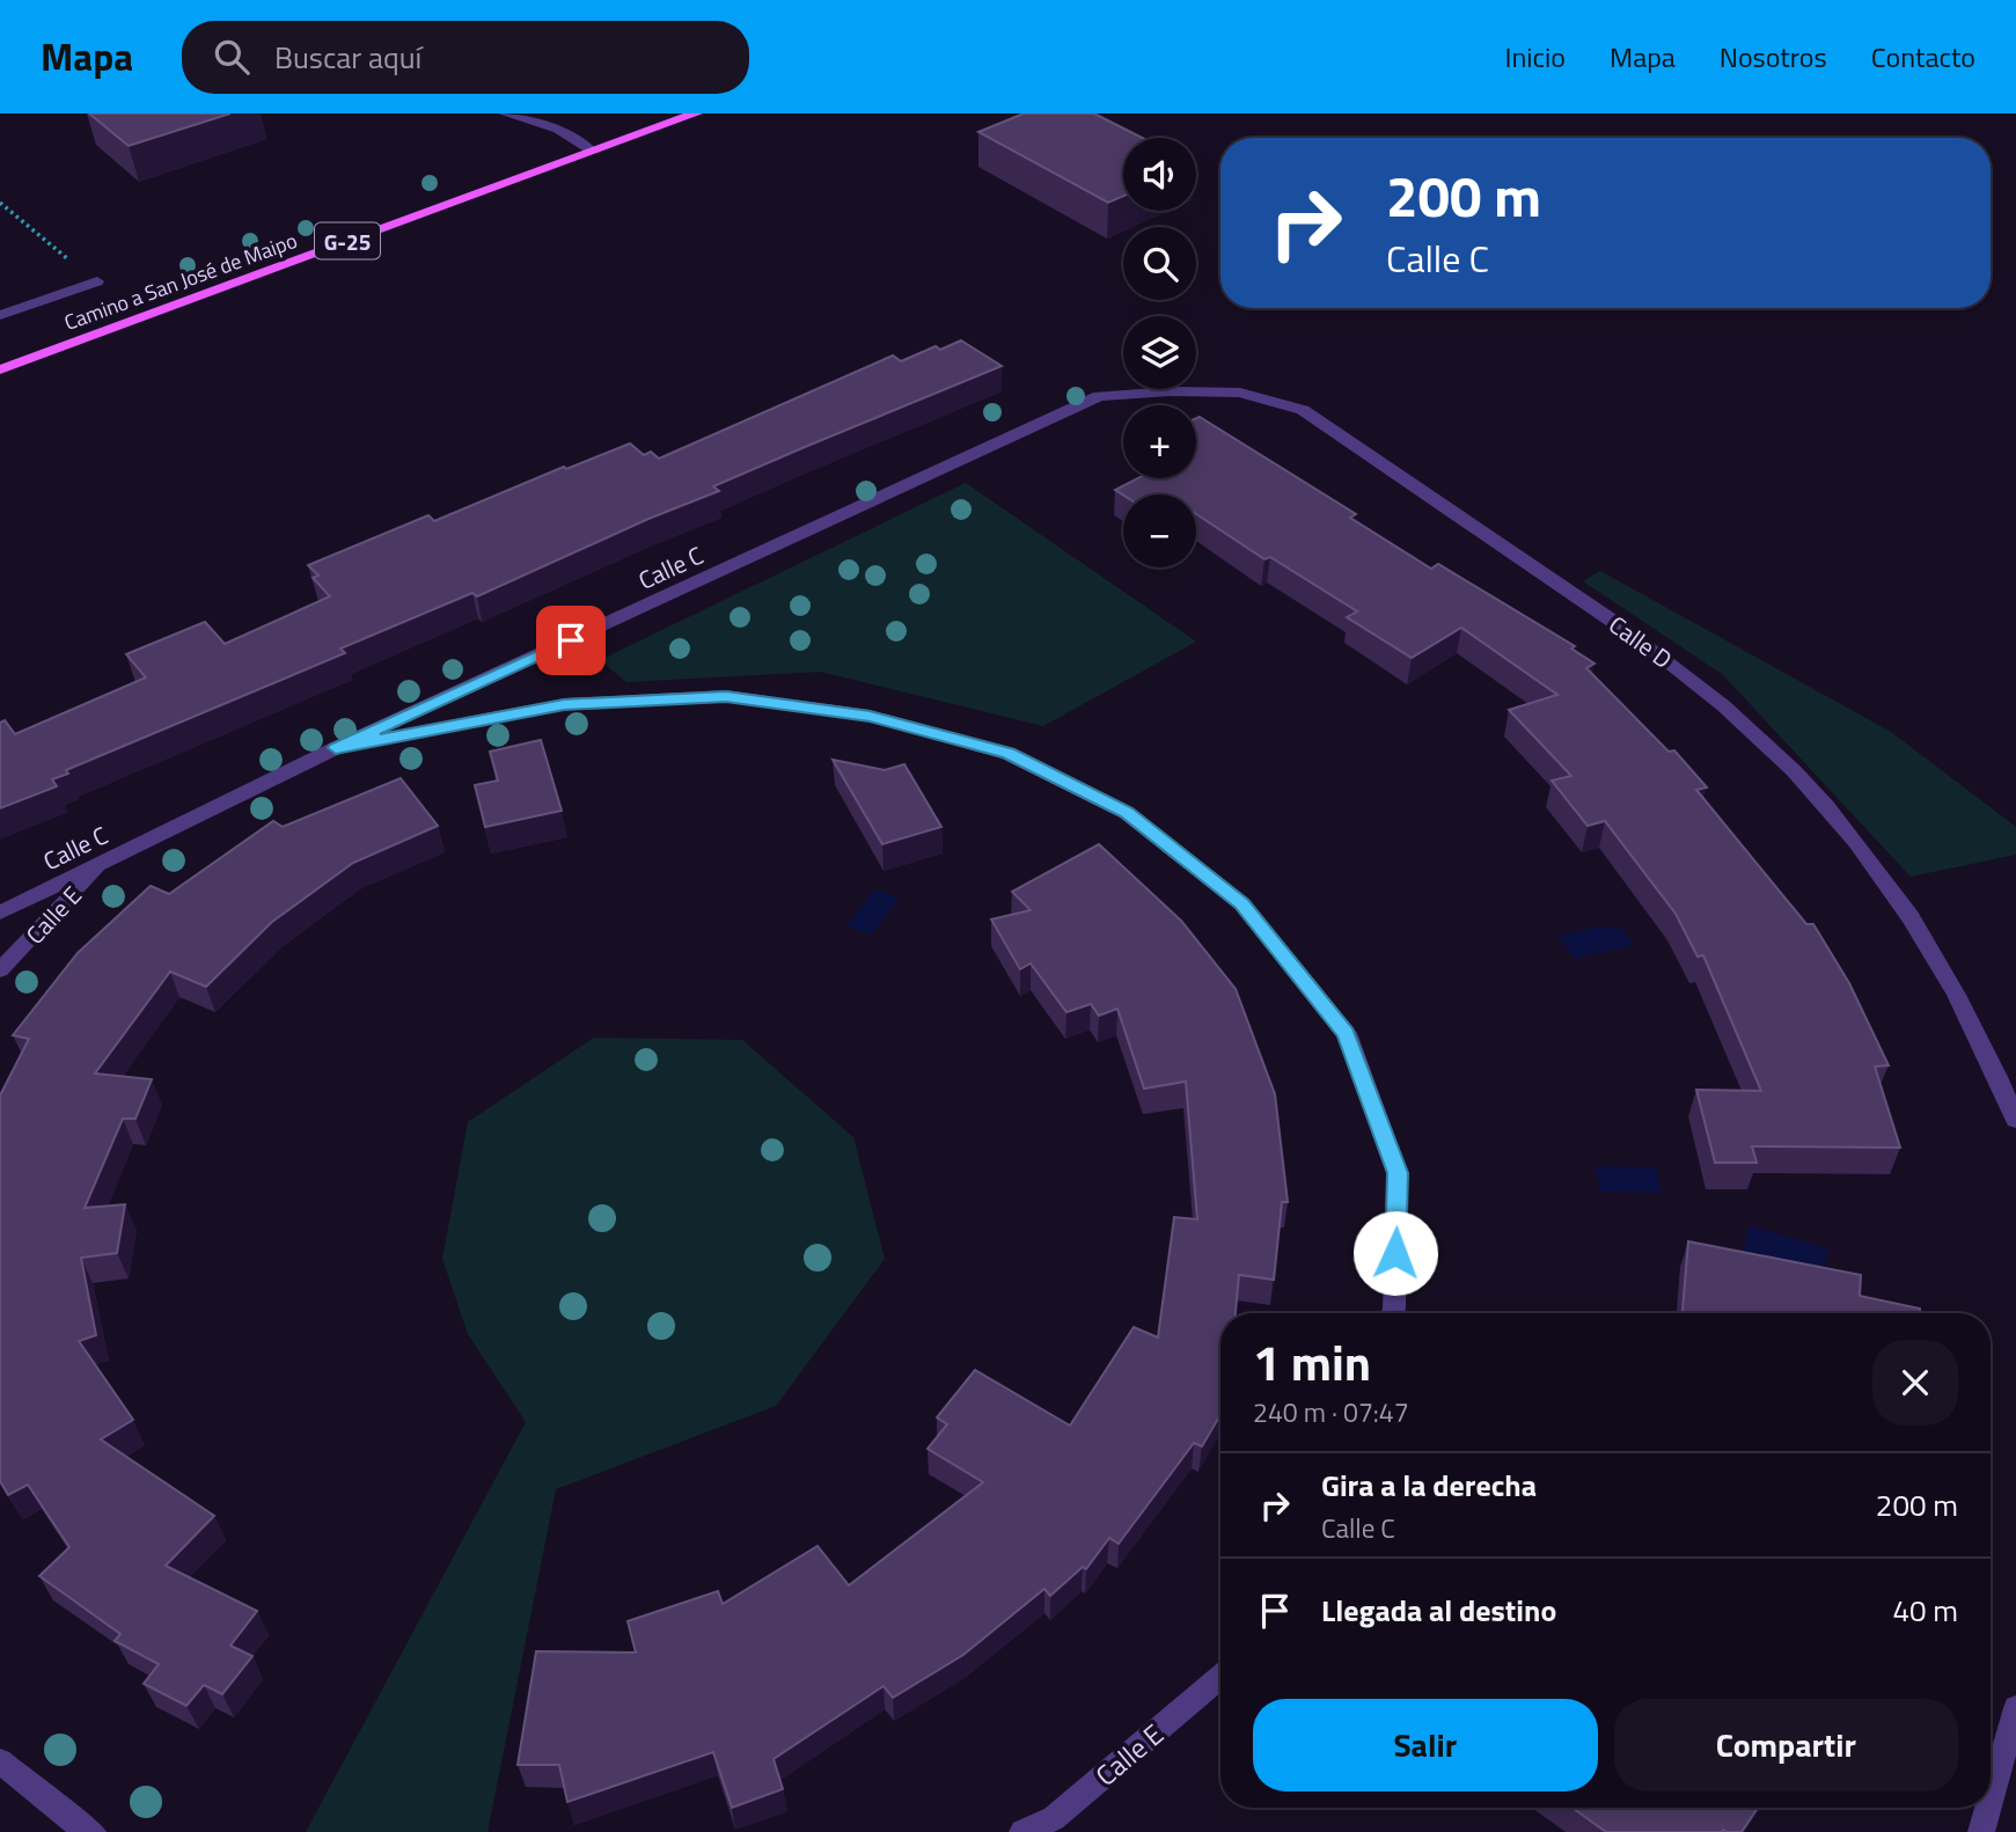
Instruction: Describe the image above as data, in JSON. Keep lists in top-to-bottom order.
{
  "streets": {
    "main road": ["G-25", "Camino a San José de Maipo"],
    "street": ["Calle C", "Calle D", "Calle E"]
  },
  "crossings": [
    ["Calle C", "Calle D"],
    ["Calle C", "Calle E"]
  ],
  "page": {
    "header": "Mapa",
    "search": "Buscar aquí",
    "nav": [
      "Inicio",
      "Mapa",
      "Nosotros",
      "Contacto"
    ],
    "map_buttons": ["+", "−"],
    "turn": ["200 m", "Calle C"],
    "heading": ["1 min", "240 m · 07:47"],
    "list": [
      {
        "name": "Gira a la derecha",
        "note": "Calle C",
        "value": "200 m"
      },
      {
        "name": "Llegada al destino",
        "value": "40 m"
      }
    ],
    "buttons": ["Salir", "Compartir"]
  }
}
